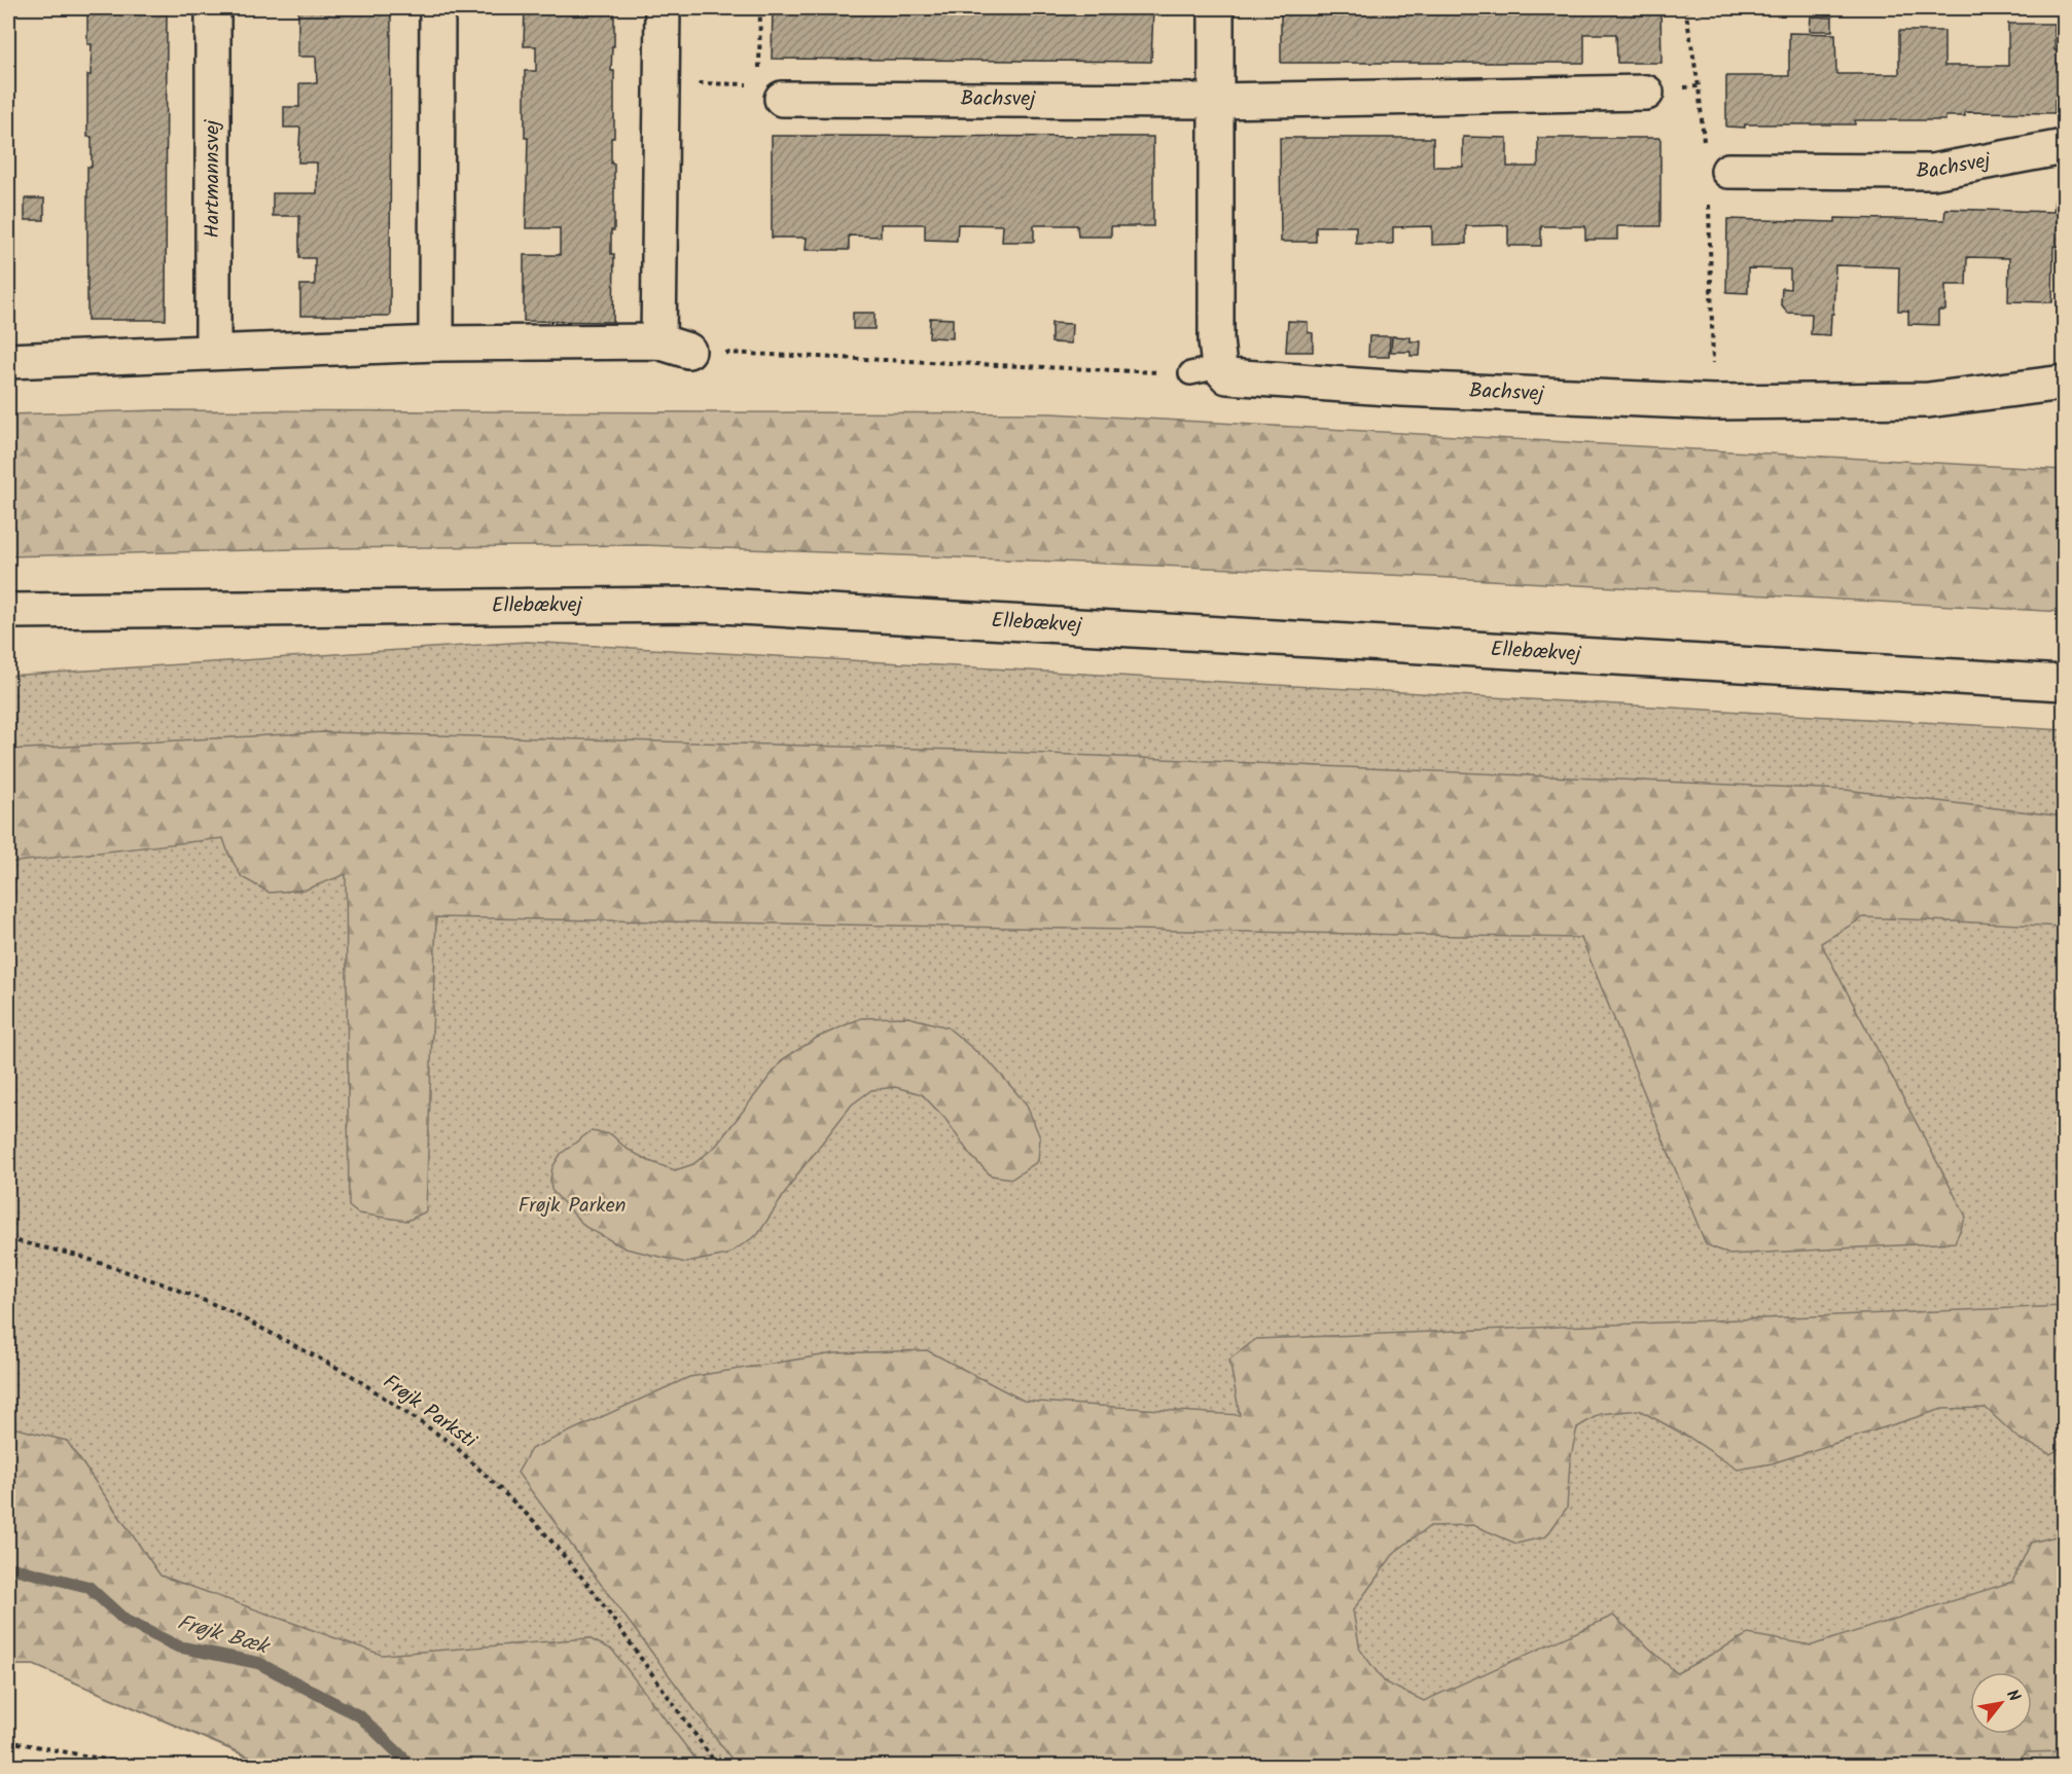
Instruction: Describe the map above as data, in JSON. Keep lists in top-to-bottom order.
{
  "streets": {
    "street": ["Bachsvej", "Hartmannsvej", "Ellebækvej"],
    "path": ["Frøjk Parksti"]
  },
  "water": ["Frøjk Bæk"],
  "parks": ["Frøjk Parken"],
  "north": "top right"
}
